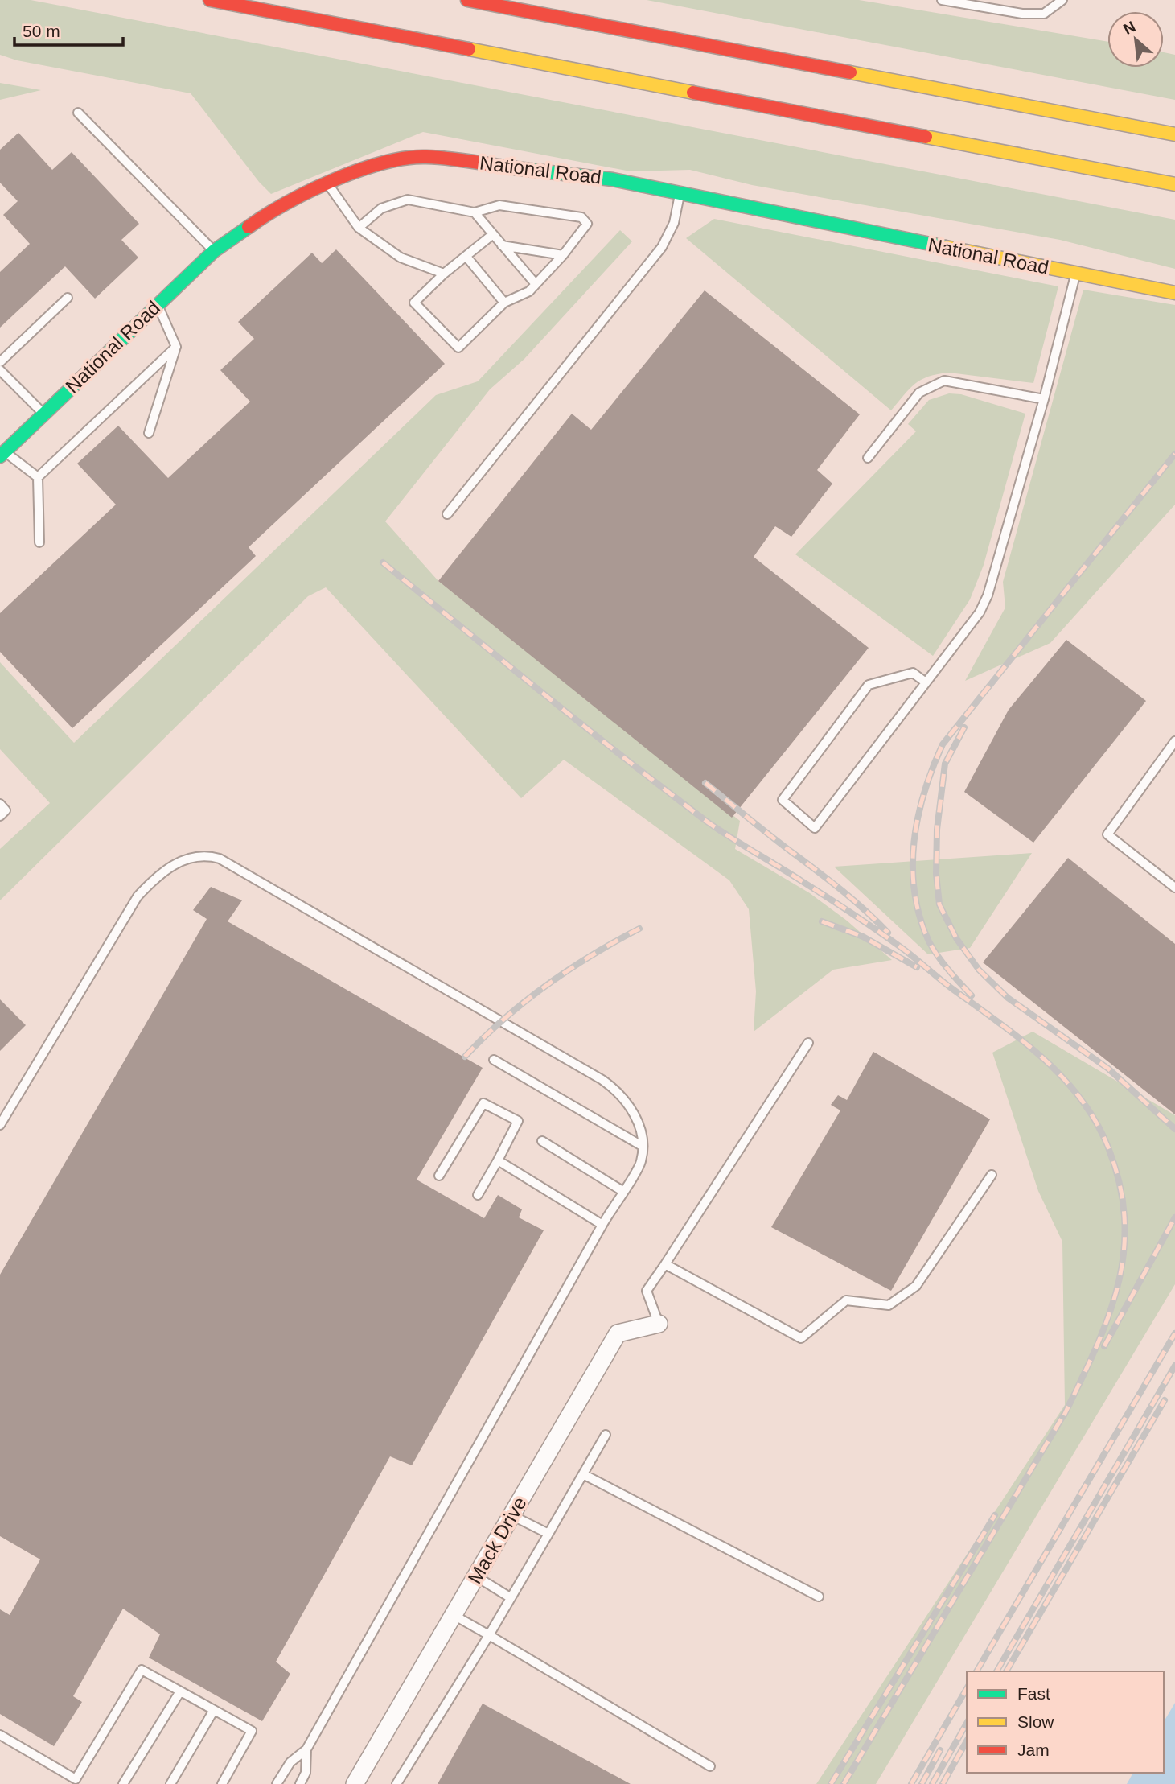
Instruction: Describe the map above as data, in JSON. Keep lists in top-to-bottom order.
{
  "streets": {
    "main road": ["National Road"],
    "street": ["Mack Drive"]
  },
  "legend": ["Fast", "Slow", "Jam"],
  "scale_bar": "50 m",
  "north": "top left"
}
